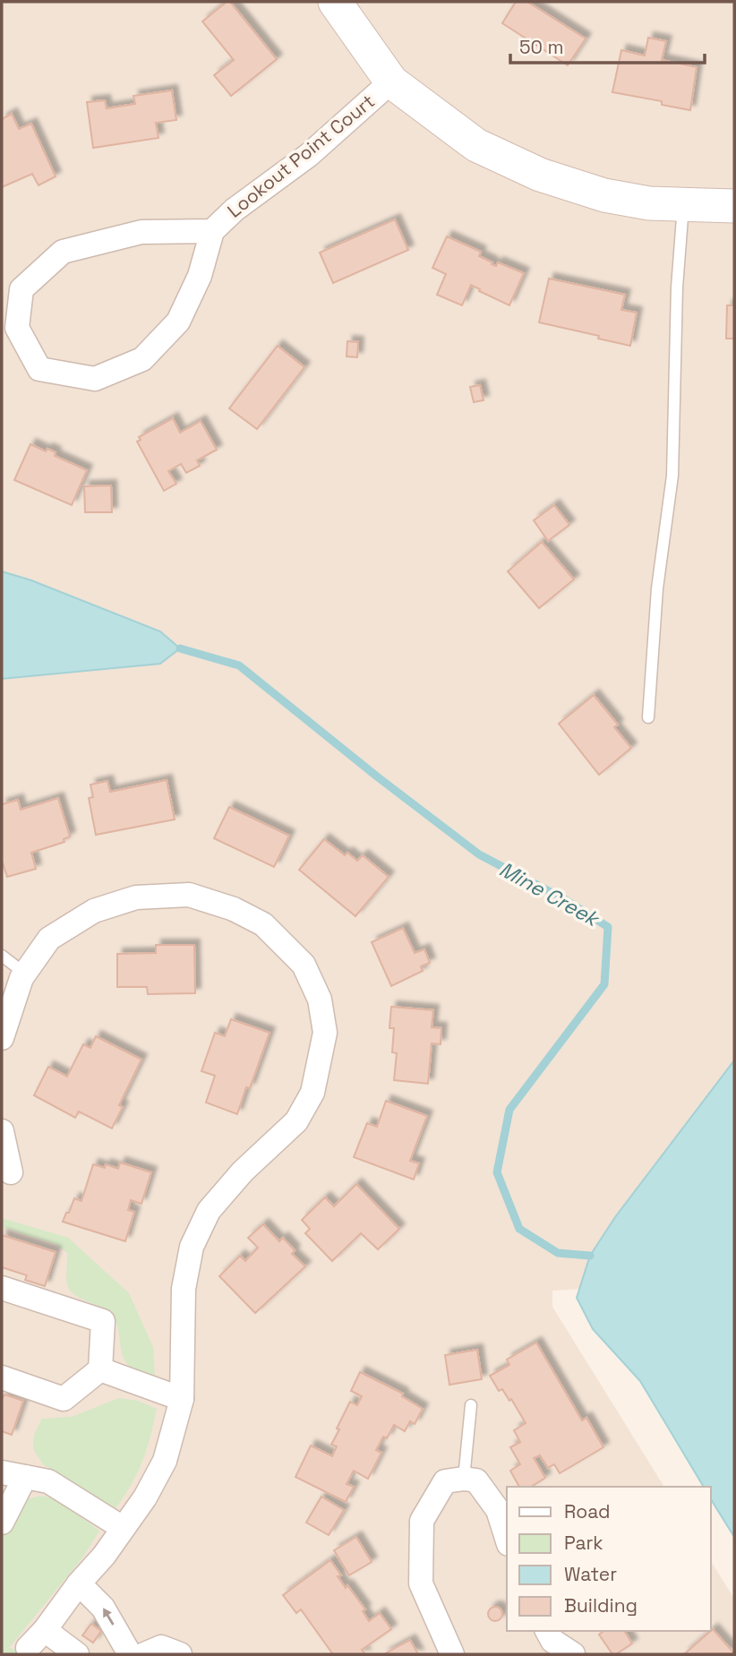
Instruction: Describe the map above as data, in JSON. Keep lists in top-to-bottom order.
{
  "streets": {
    "street": ["Lookout Point Court"]
  },
  "water": ["Mine Creek"],
  "legend": [
    "Road",
    "Park",
    "Water",
    "Building"
  ],
  "scale_bar": "50 m"
}
